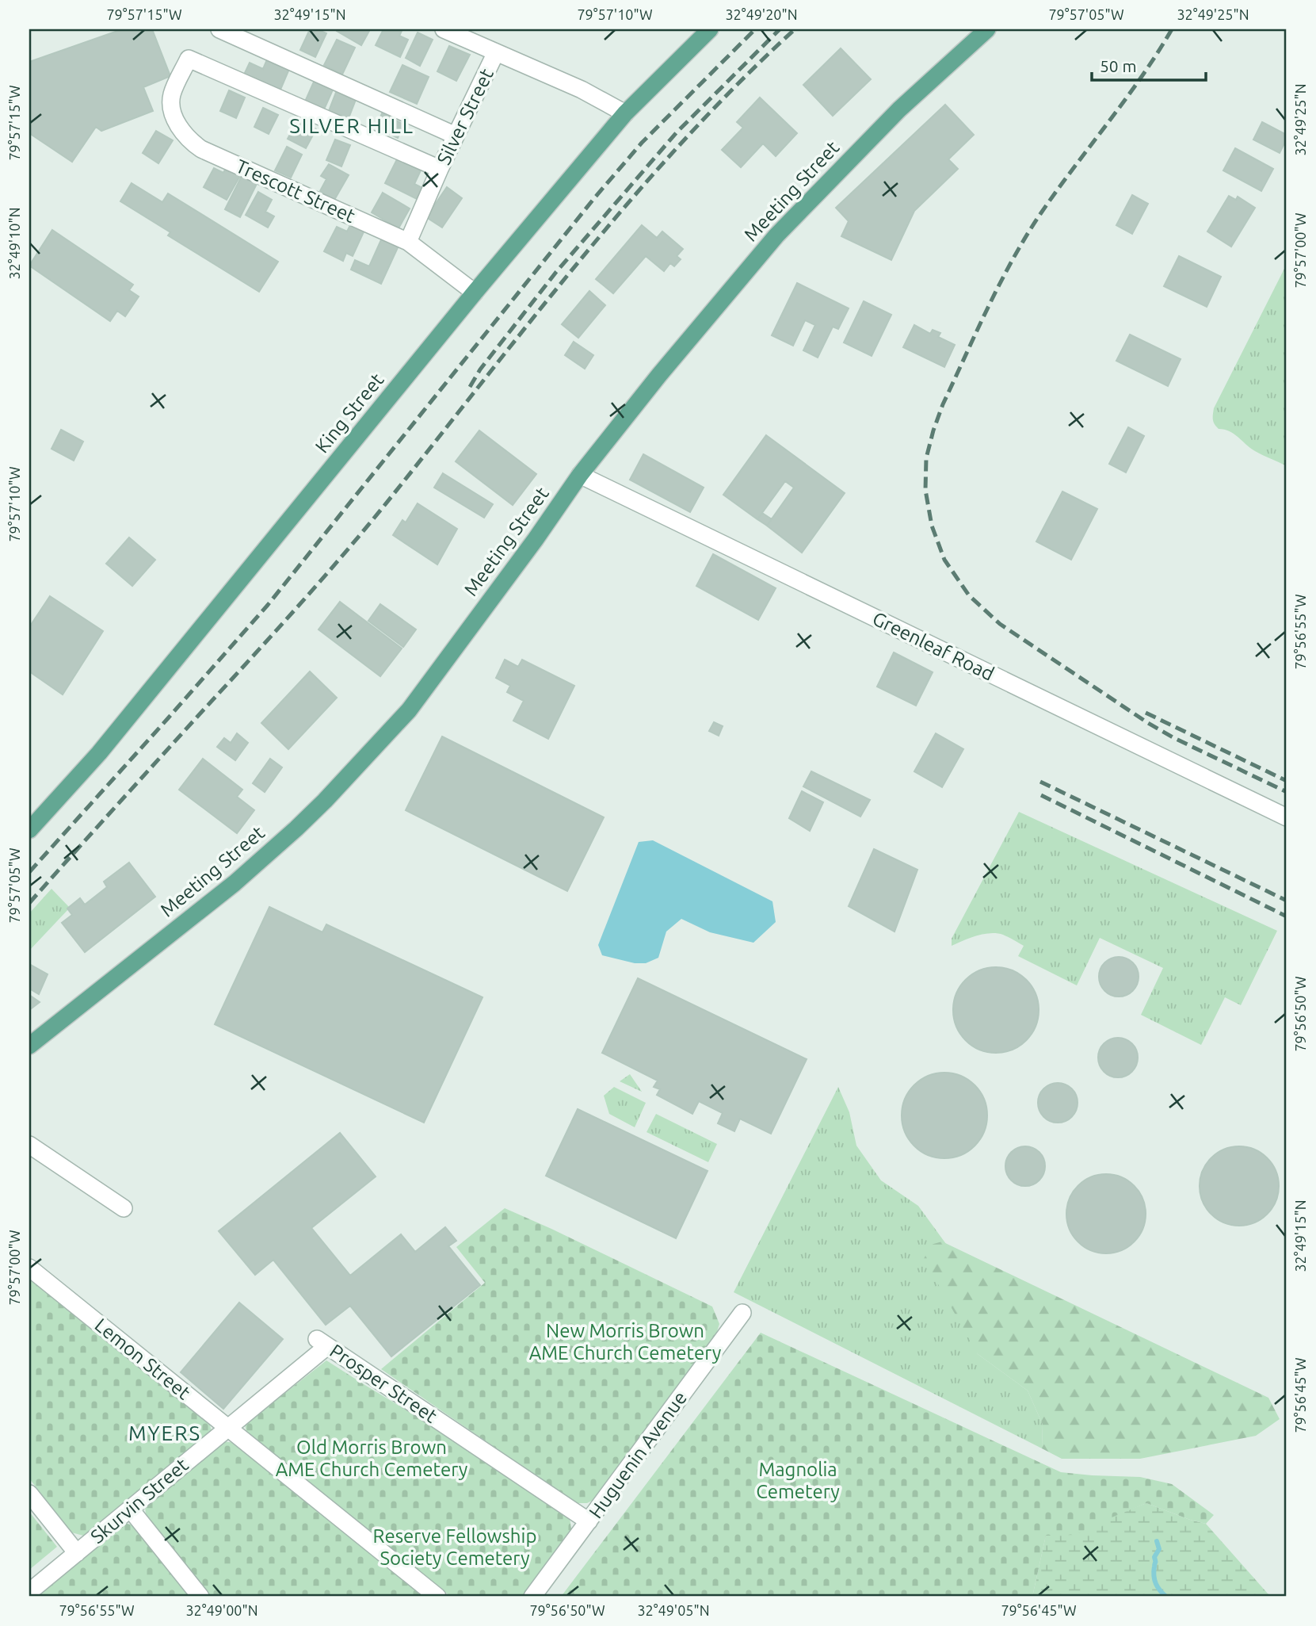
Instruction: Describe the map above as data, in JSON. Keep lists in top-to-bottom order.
{
  "streets": {
    "main road": ["Meeting Street", "King Street"],
    "street": [
      "Silver Street",
      "Trescott Street",
      "Greenleaf Road",
      "Lemon Street",
      "Prosper Street",
      "Huguenin Avenue",
      "Skurvin Street"
    ]
  },
  "crossings": [
    ["Silver Street", "Trescott Street"],
    ["Trescott Street", "King Street"],
    ["Meeting Street", "Greenleaf Road"],
    ["Lemon Street", "Skurvin Street"],
    ["Prosper Street", "Huguenin Avenue"],
    ["Prosper Street", "Skurvin Street"]
  ],
  "districts": ["SILVER HILL", "MYERS"],
  "parks": [
    "New Morris Brown AME Church Cemetery",
    "Old Morris Brown AME Church Cemetery",
    "Magnolia Cemetery",
    "Reserve Fellowship Society Cemetery"
  ],
  "scale_bar": "50 m",
  "coordinates": [
    "79°57'15\"W",
    "32°49'15\"N",
    "79°57'10\"W",
    "32°49'20\"N",
    "79°57'05\"W",
    "32°49'25\"N",
    "32°49'10\"N",
    "79°57'00\"W",
    "79°56'55\"W",
    "79°56'50\"W",
    "79°56'45\"W",
    "32°49'00\"N",
    "32°49'05\"N"
  ]
}
